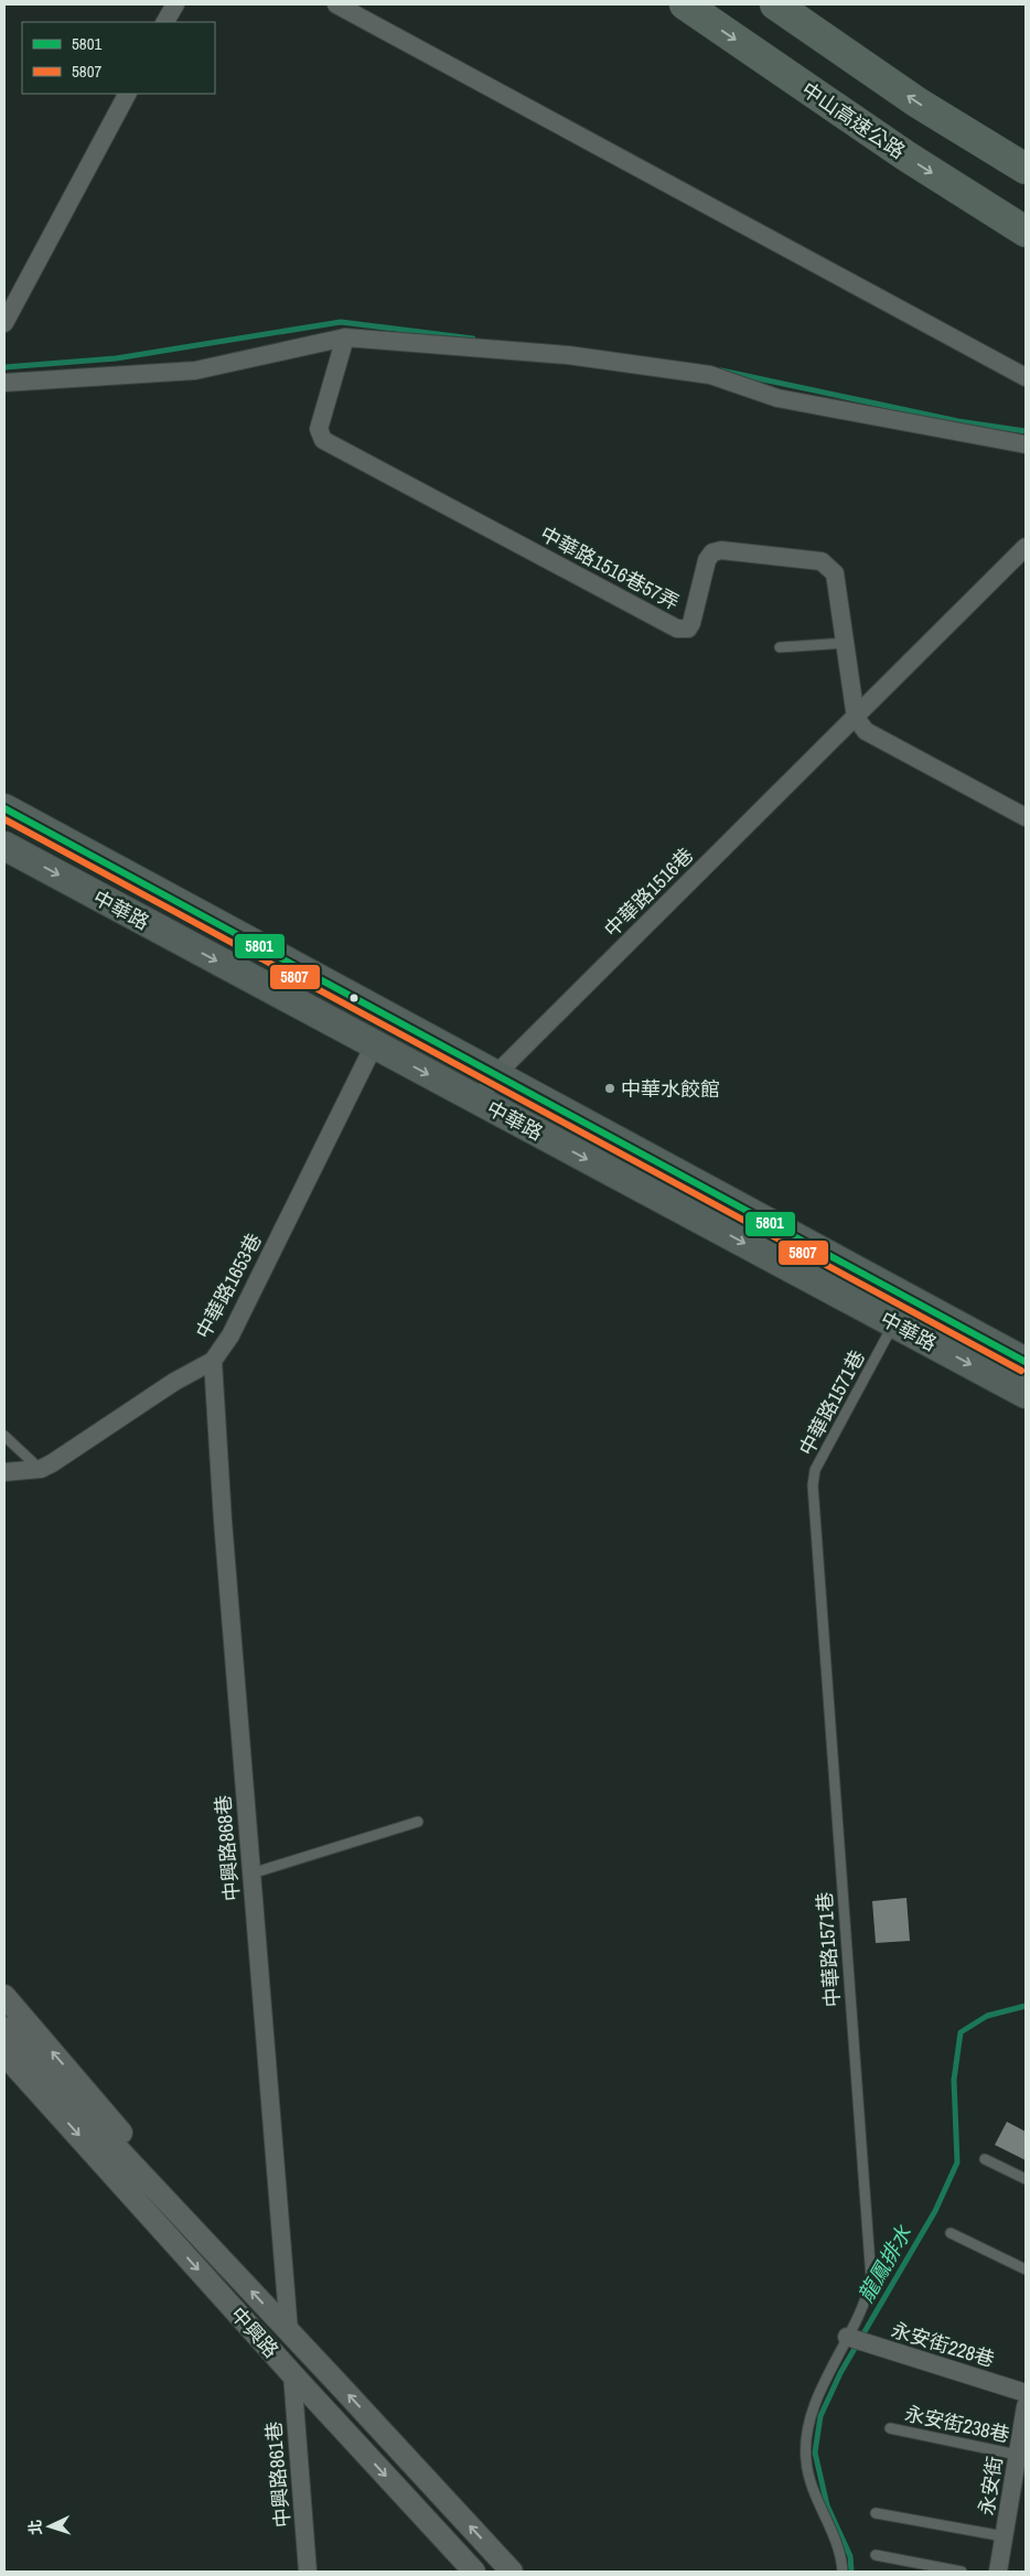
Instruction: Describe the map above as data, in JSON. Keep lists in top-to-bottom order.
{
  "streets": {
    "highway": ["中山高速公路"],
    "main road": ["中華路"],
    "street": [
      "中華路1516巷57弄",
      "中華路1516巷",
      "中華路1653巷",
      "中興路868巷",
      "中興路",
      "永安街228巷",
      "中興路861巷",
      "永安街"
    ],
    "lane": ["中華路1571巷", "永安街238巷"]
  },
  "crossings": [
    ["中華路1516巷57弄", "中華路1516巷"],
    ["中華路1516巷", "中華路"],
    ["中華路", "中華路1653巷"],
    ["中華路", "中華路1571巷"],
    ["中華路1653巷", "中興路868巷"],
    ["中華路1571巷", "永安街228巷"],
    ["中興路868巷", "中興路"],
    ["中興路", "中興路861巷"],
    ["永安街238巷", "永安街"]
  ],
  "water": ["龍鳳排水"],
  "places": ["中華水餃館"],
  "lines": ["transit line 5801", "transit line 5807"],
  "legend": ["5801", "5807"],
  "north": "left"
}
